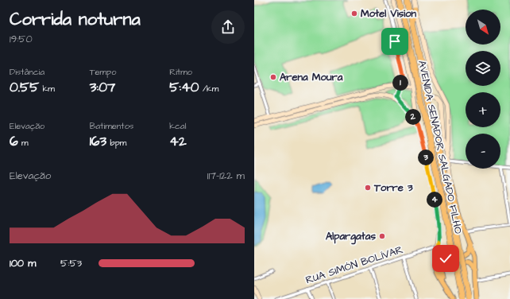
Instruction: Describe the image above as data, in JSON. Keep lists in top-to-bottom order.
{
  "streets": {
    "highway": ["AVENIDA SENADOR SALGADO FILHO"],
    "street": ["RUA SIMÓN BOLÍVAR"]
  },
  "crossings": [
    ["AVENIDA SENADOR SALGADO FILHO", "RUA SIMÓN BOLÍVAR"]
  ],
  "places": [
    "Motel Vision",
    "Arena Moura",
    "Torre 3",
    "Alpargatas"
  ],
  "north": "bottom right",
  "page": {
    "heading": ["Corrida noturna", "19:50"],
    "map_buttons": ["+", "−"],
    "stats": [
      ["Distância", "0.55 km"],
      ["Tempo", "3:07"],
      ["Ritmo", "5:40 /km"],
      ["Elevação", "6 m"],
      ["Batimentos", "163 bpm"],
      ["kcal", "42"]
    ],
    "pins": [
      "1",
      "2",
      "3",
      "4"
    ],
    "chart": ["Elevação", "117–122 m"],
    "list": [
      {
        "name": "100 m",
        "note": "5:53"
      }
    ]
  }
}
